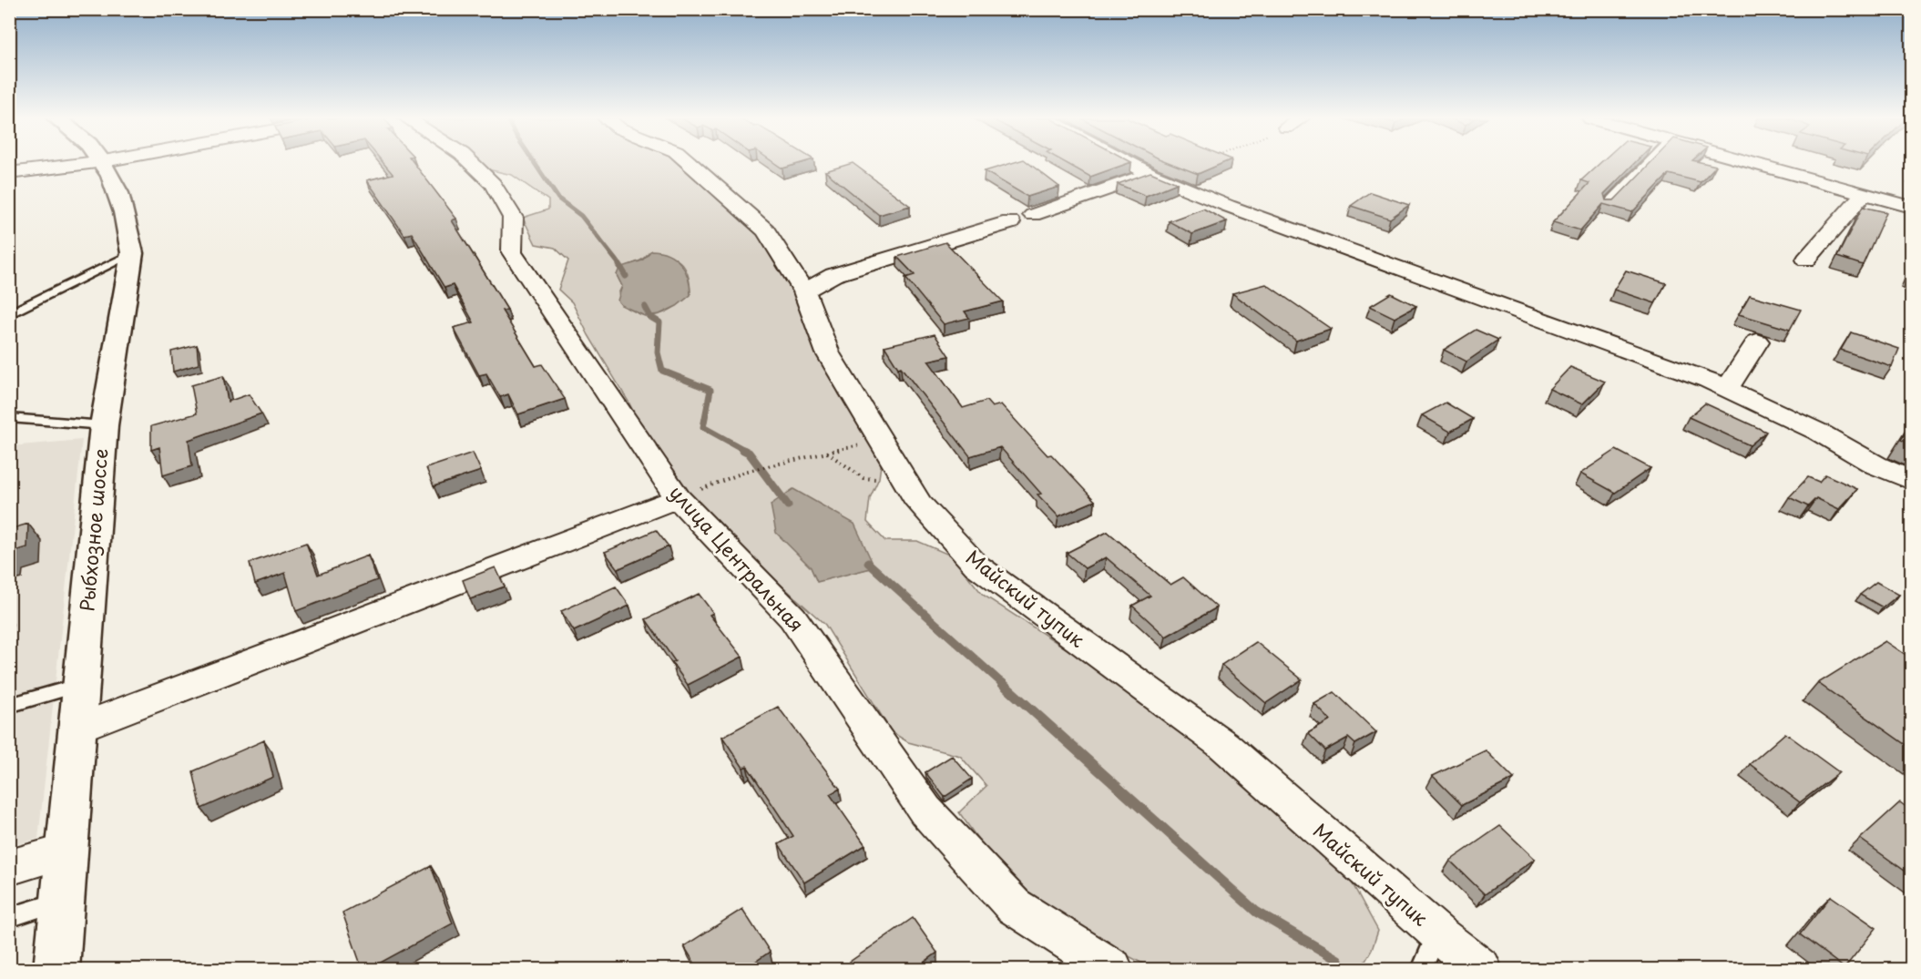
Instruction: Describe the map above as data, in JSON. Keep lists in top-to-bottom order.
{
  "streets": {
    "main road": ["Рыбхозное шоссе"],
    "street": ["улица Центральная", "Майский тупик"]
  }
}
